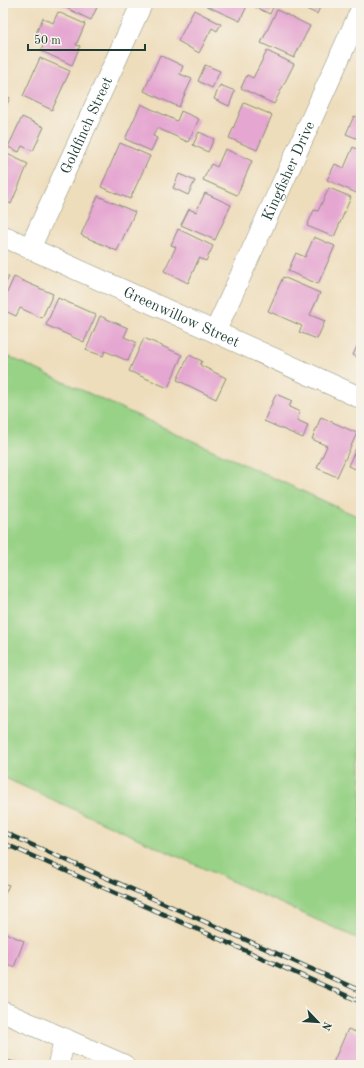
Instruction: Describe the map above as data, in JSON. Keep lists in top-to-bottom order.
{
  "streets": {
    "street": ["Goldfinch Street", "Kingfisher Drive", "Greenwillow Street"]
  },
  "crossings": [
    ["Goldfinch Street", "Greenwillow Street"],
    ["Kingfisher Drive", "Greenwillow Street"]
  ],
  "scale_bar": "50 m",
  "north": "bottom right"
}
